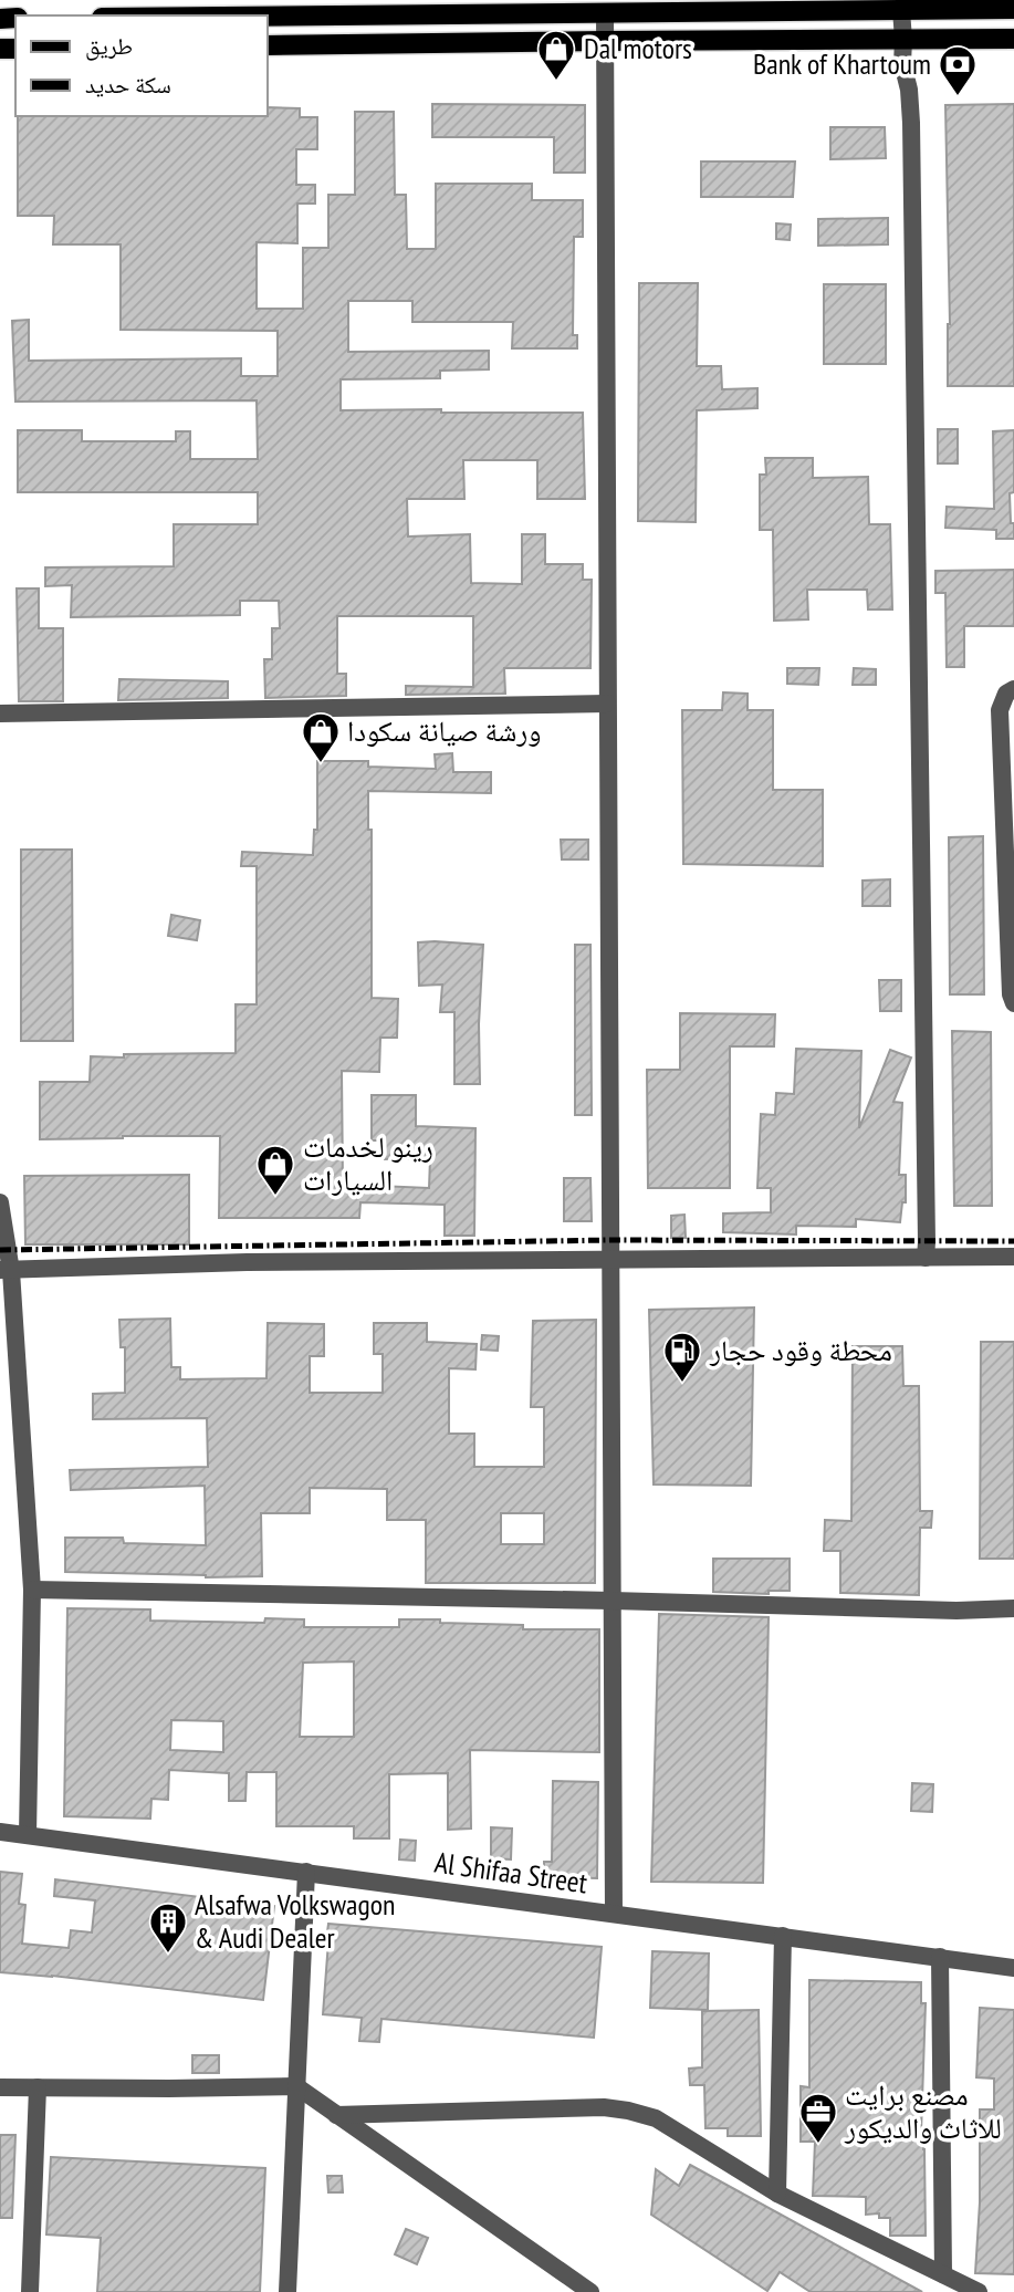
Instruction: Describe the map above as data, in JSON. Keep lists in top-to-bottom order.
{
  "streets": {
    "street": ["Al Shifaa Street"]
  },
  "places": {
    "shop": ["Dal motors", "ورشة صيانة سكودا", "رينو لخدمات السيارات"],
    "bank": ["Bank of Khartoum"],
    "fuel station": ["محطة وقود حجار"],
    "building": ["Alsafwa Volkswagon & Audi Dealer"],
    "office": ["مصنع برايت للاثاث والديكور"]
  },
  "legend": ["طريق", "سكة حديد"]
}
